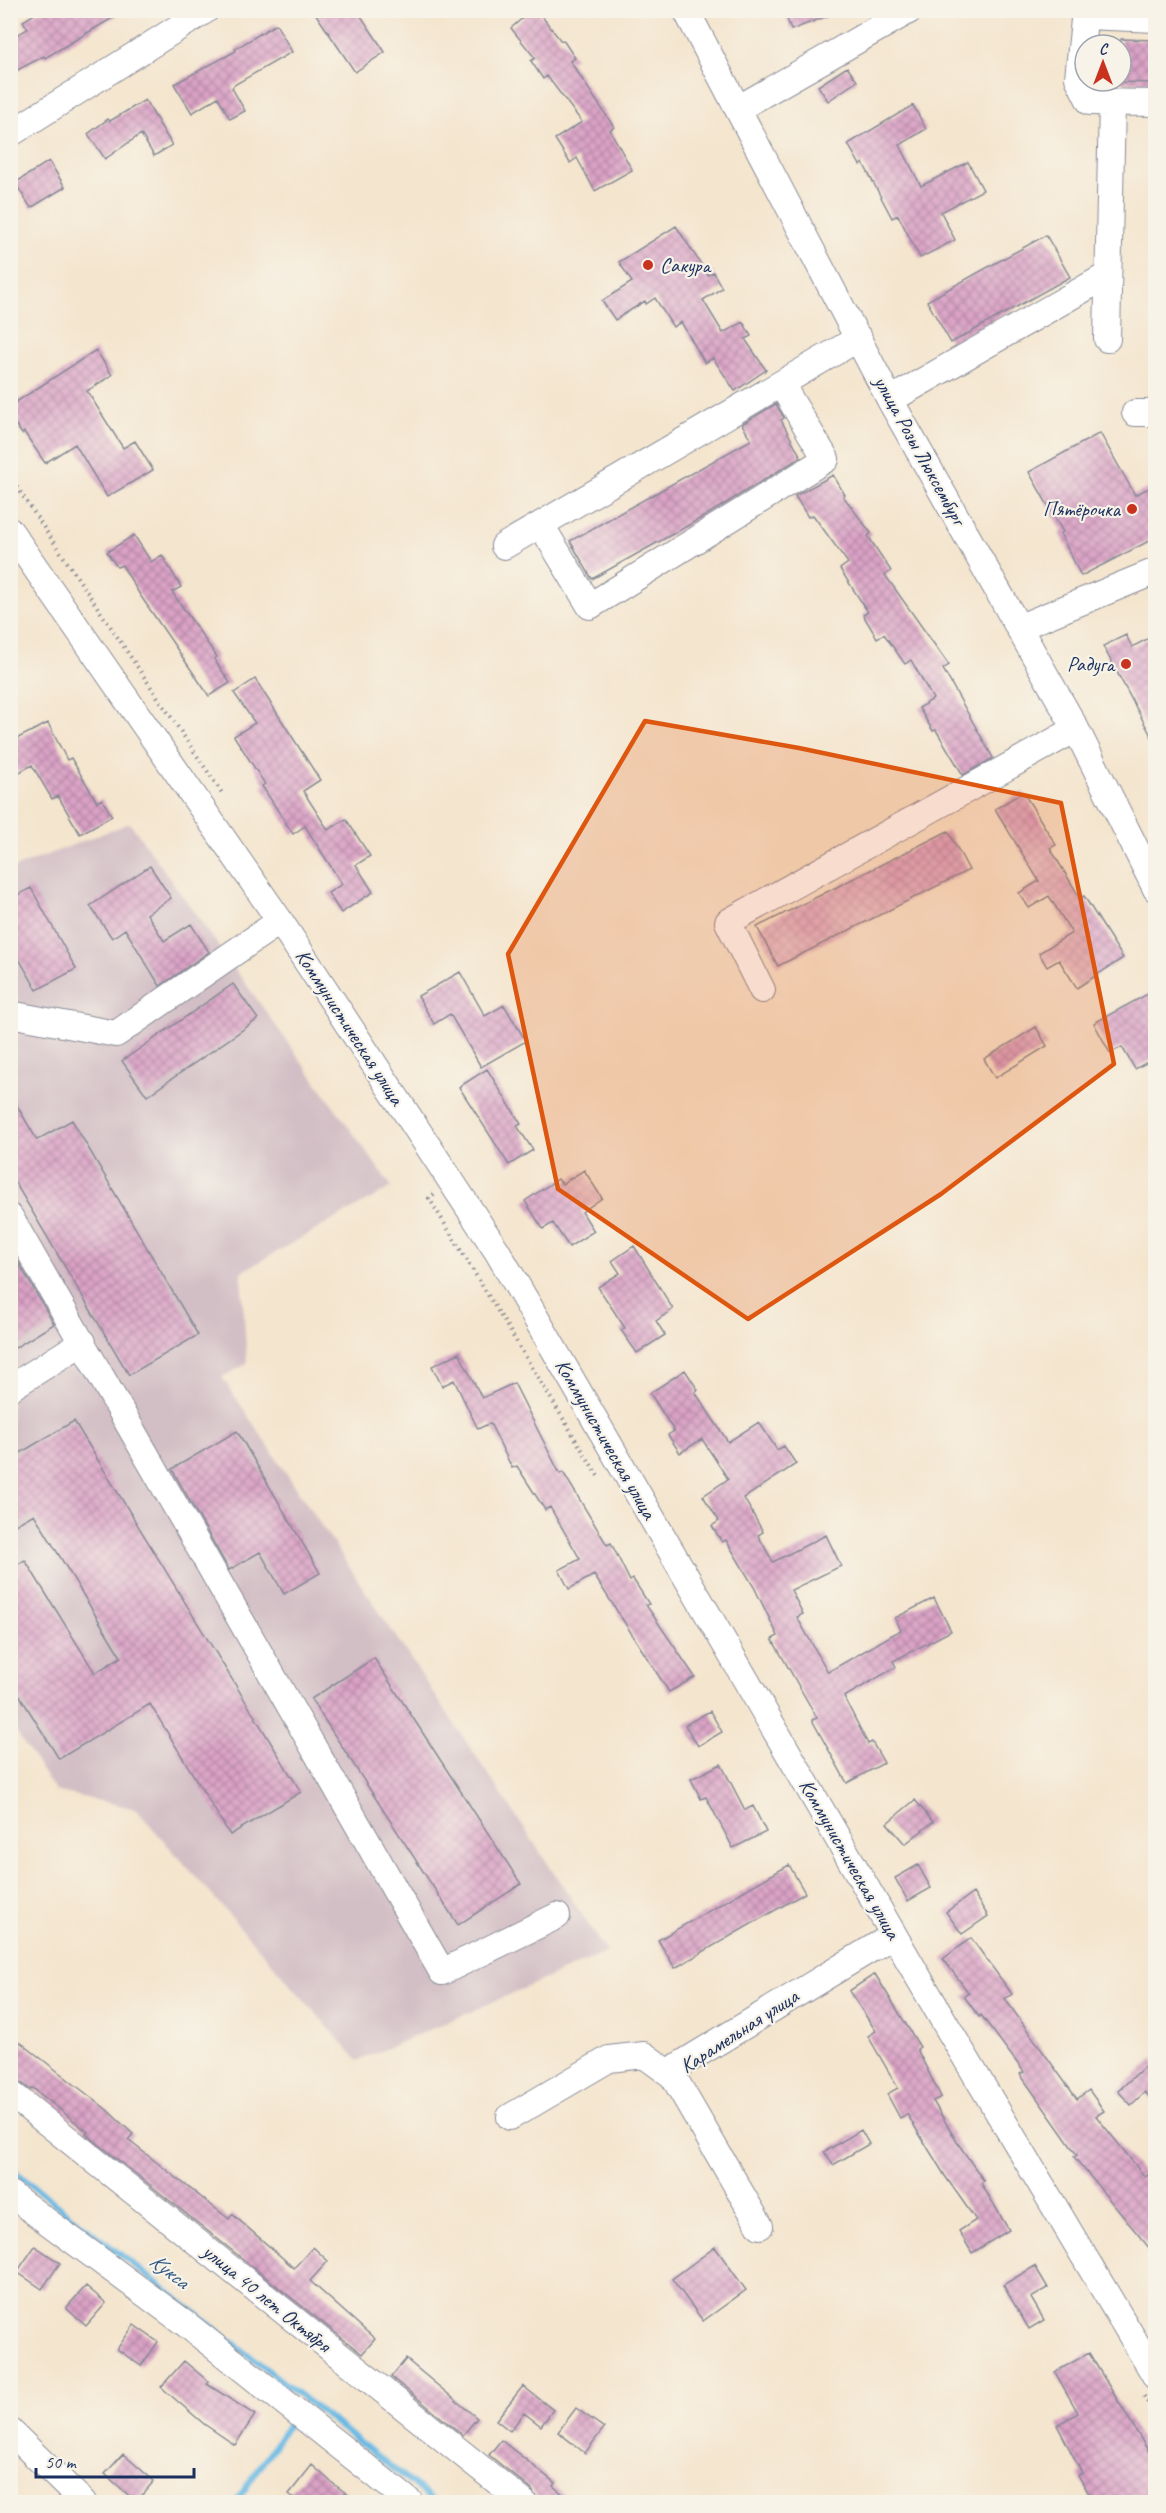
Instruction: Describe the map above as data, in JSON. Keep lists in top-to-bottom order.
{
  "streets": {
    "street": [
      "улица Розы Люксембург",
      "Коммунистическая улица",
      "Карамельная улица",
      "улица 40 лет Октября"
    ]
  },
  "crossings": [
    ["Коммунистическая улица", "Карамельная улица"]
  ],
  "water": ["Кукса"],
  "places": ["Сакура", "Пятёрочка", "Радуга"],
  "scale_bar": "50 m",
  "north": "top"
}
